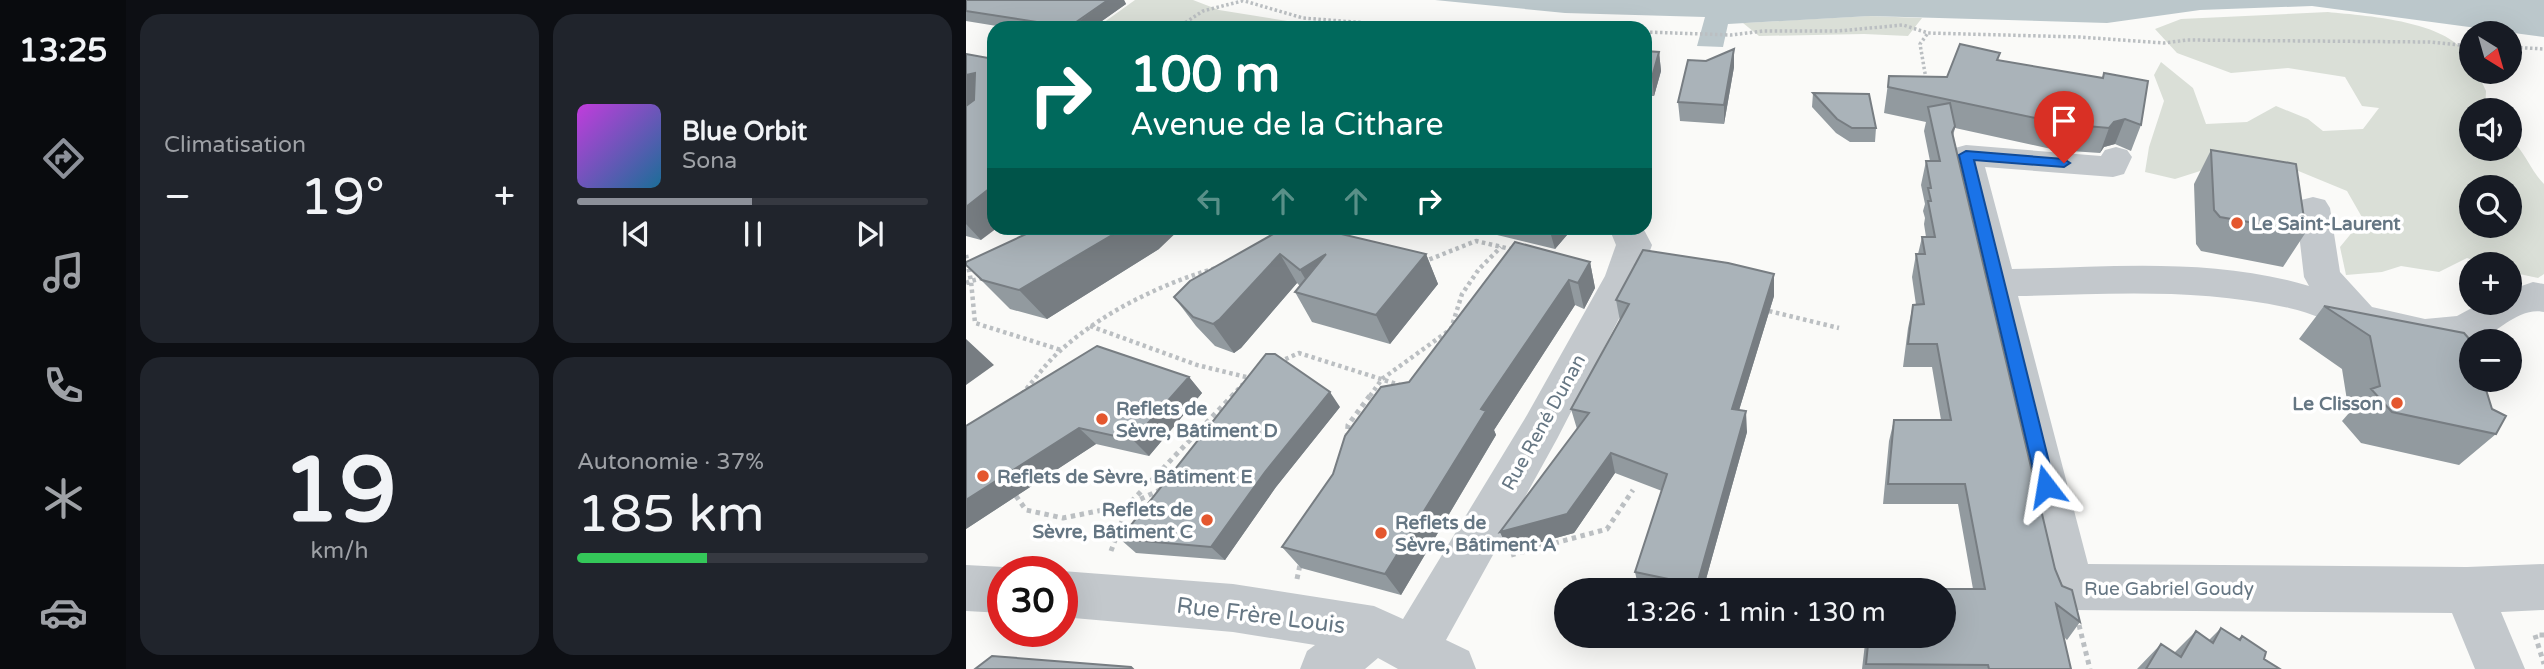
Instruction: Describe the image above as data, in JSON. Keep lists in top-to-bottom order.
{
  "streets": {
    "street": ["Rue René Dunan", "Rue Gabriel Goudy", "Rue Frère Louis"]
  },
  "crossings": [
    ["Rue René Dunan", "Rue Frère Louis"]
  ],
  "places": [
    "Le Saint-Laurent",
    "Le Clisson",
    "Reflets de Sèvre, Bâtiment D",
    "Reflets de Sèvre, Bâtiment E",
    "Reflets de Sèvre, Bâtiment C",
    "Reflets de Sèvre, Bâtiment A"
  ],
  "north": "bottom right",
  "page": {
    "tabs": "13:25",
    "tile": [
      "Climatisation",
      ["19", "km/h"],
      ["Autonomie · 37%", "185 km"]
    ],
    "map_buttons": ["+", "−"],
    "turn": ["100 m", "Avenue de la Cithare"],
    "song": ["Blue Orbit", "Sona"],
    "heat": ["−", "19°", "+"],
    "limit": "30",
    "trip": "13:26 · 1 min · 130 m"
  }
}
